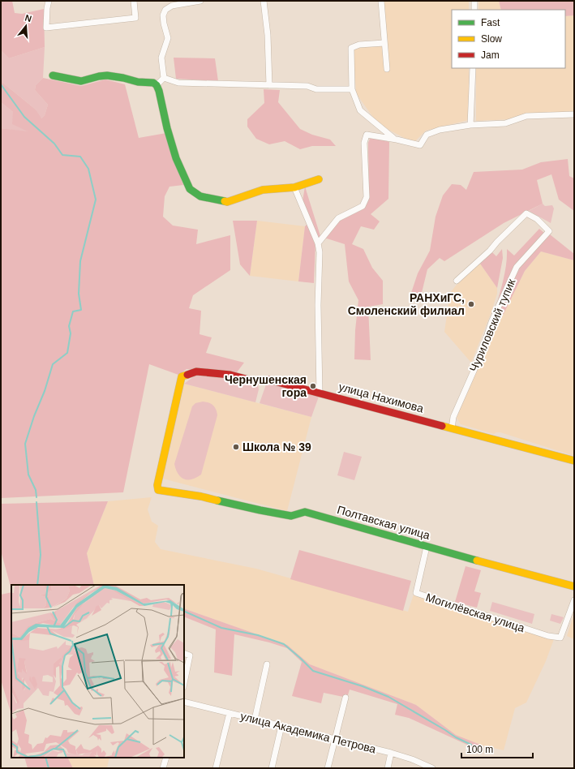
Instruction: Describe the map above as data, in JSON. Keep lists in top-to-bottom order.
{
  "streets": {
    "street": [
      "Чуриловский тупик",
      "улица Нахимова",
      "Полтавская улица",
      "Могилёвская улица",
      "улица Академика Петрова"
    ]
  },
  "crossings": [
    ["Чуриловский тупик", "улица Нахимова"],
    ["улица Нахимова", "Полтавская улица"],
    ["Полтавская улица", "Могилёвская улица"]
  ],
  "places": ["РАНХиГС, Смоленский филиал", "Чернушенская гора", "Школа № 39"],
  "legend": ["Fast", "Slow", "Jam"],
  "scale_bar": "100 m",
  "north": "top"
}
